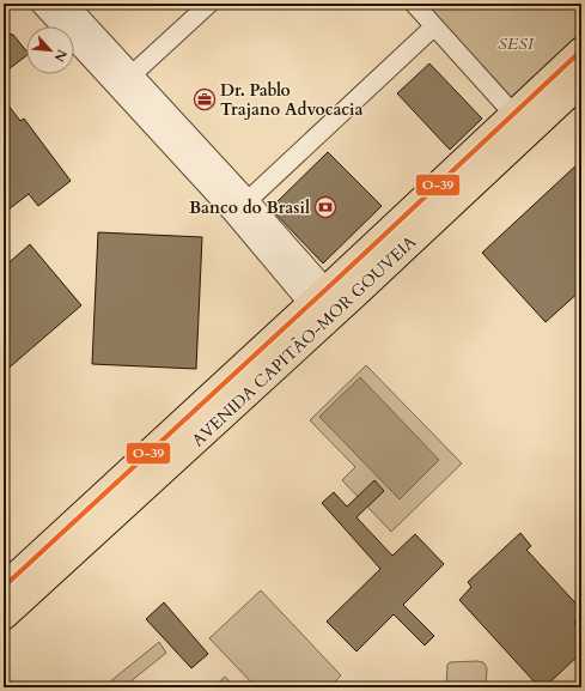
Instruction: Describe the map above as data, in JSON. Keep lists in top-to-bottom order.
{
  "streets": {
    "main road": ["AVENIDA CAPITÃO-MOR GOUVEIA"]
  },
  "parks": ["SESI"],
  "places": {
    "office": ["Dr. Pablo Trajano Advocacia"],
    "bank": ["Banco do Brasil"]
  },
  "lines": ["transit line O-39"],
  "north": "bottom right"
}
